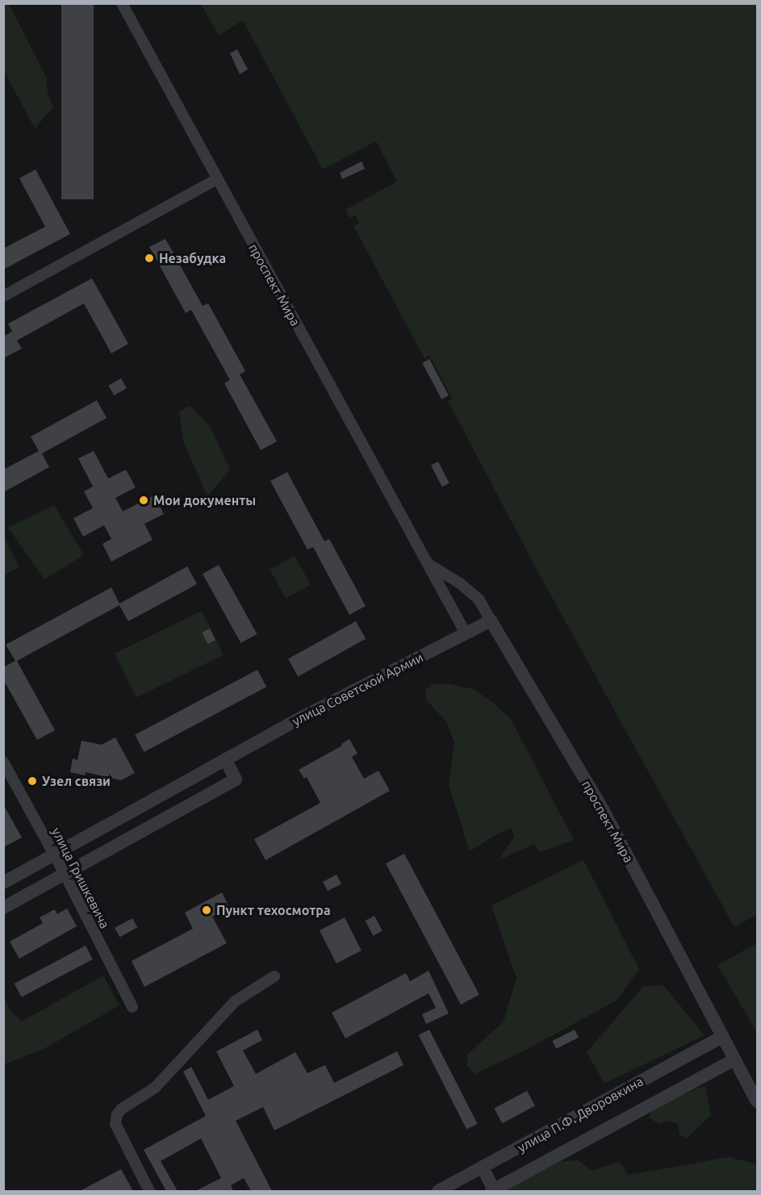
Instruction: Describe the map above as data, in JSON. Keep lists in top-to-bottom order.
{
  "streets": {
    "street": [
      "проспект Мира",
      "улица Советской Армии",
      "улица Гришкевича",
      "улица П.Ф. Дворовкина"
    ]
  },
  "crossings": [
    ["проспект Мира", "улица Советской Армии"],
    ["проспект Мира", "улица П.Ф. Дворовкина"],
    ["улица Советской Армии", "улица Гришкевича"]
  ],
  "places": [
    "Незабудка",
    "Мои документы",
    "Узел связи",
    "Пункт техосмотра"
  ]
}
